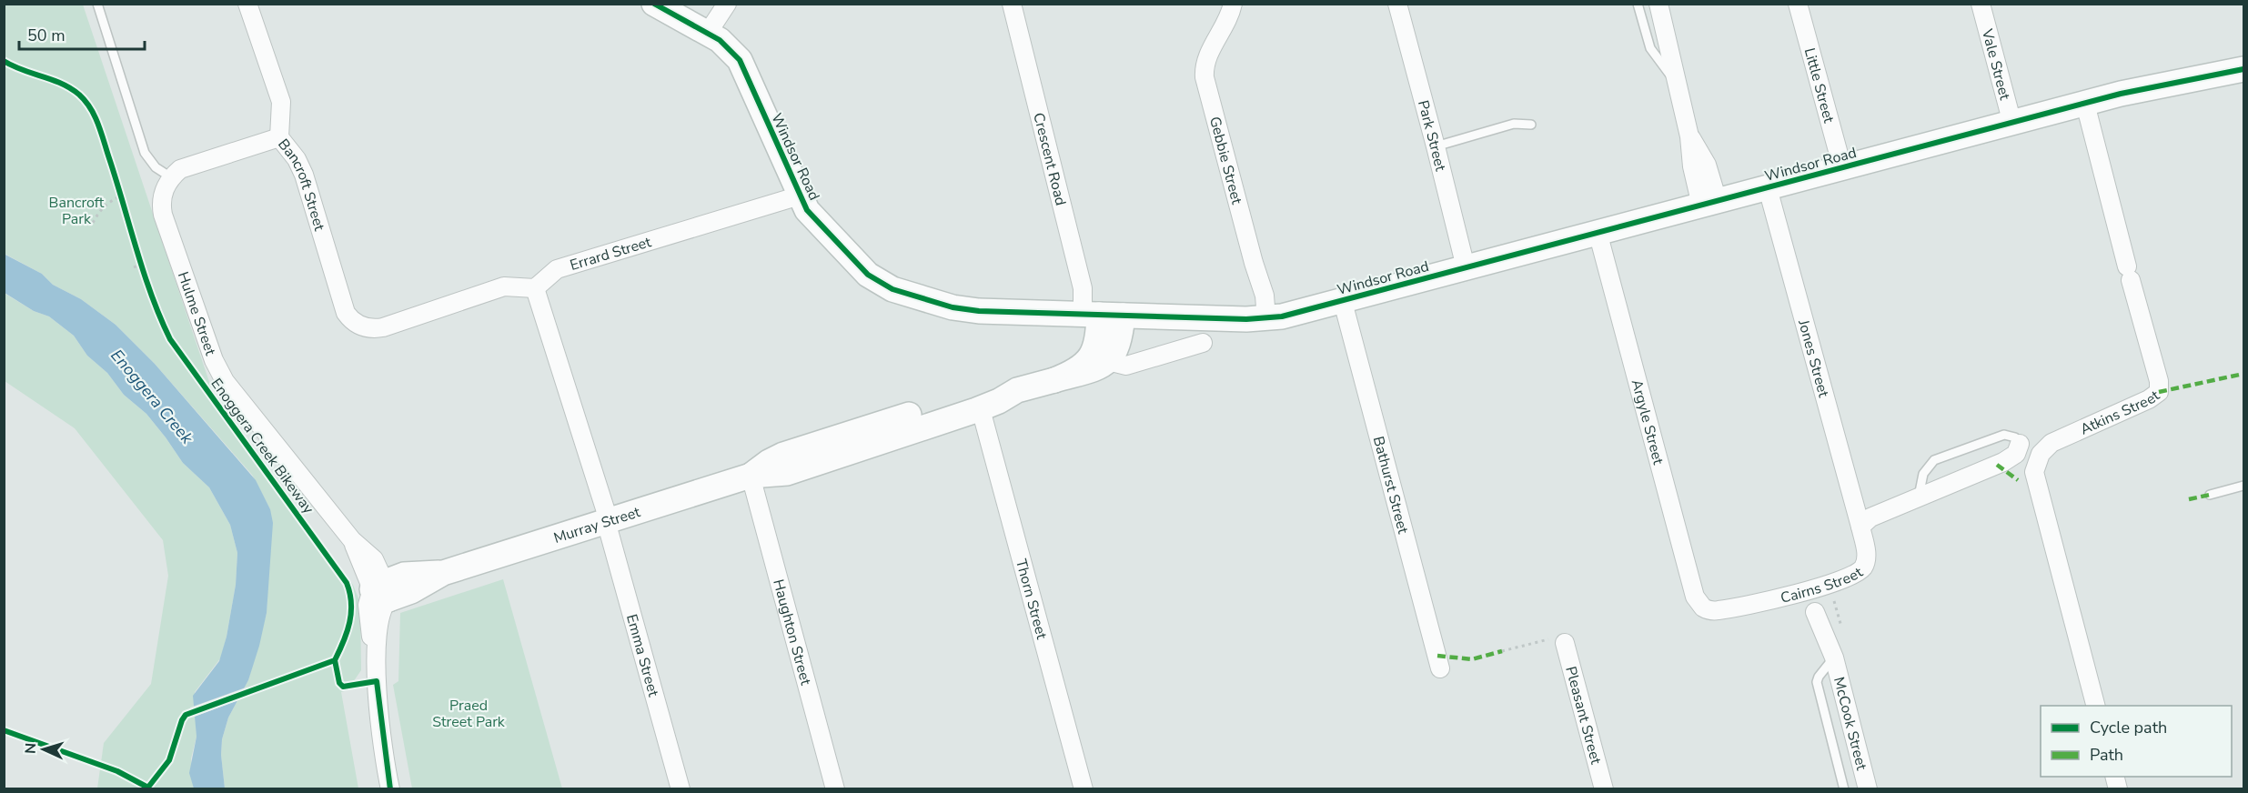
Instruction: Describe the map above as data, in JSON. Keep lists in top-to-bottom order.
{
  "streets": {
    "main road": ["Windsor Road", "Murray Street"],
    "street": [
      "Vale Street",
      "Little Street",
      "Park Street",
      "Crescent Road",
      "Gebbie Street",
      "Bancroft Street",
      "Errard Street",
      "Hulme Street",
      "Jones Street",
      "Atkins Street",
      "Argyle Street",
      "Bathurst Street",
      "Cairns Street",
      "Thorn Street",
      "Haughton Street",
      "Emma Street",
      "Pleasant Street",
      "McCook Street"
    ],
    "cycle path": ["Enoggera Creek Bikeway"]
  },
  "crossings": [
    ["Vale Street", "Windsor Road"],
    ["Little Street", "Windsor Road"],
    ["Park Street", "Windsor Road"],
    ["Windsor Road", "Crescent Road"],
    ["Windsor Road", "Gebbie Street"],
    ["Windsor Road", "Errard Street"],
    ["Windsor Road", "Jones Street"],
    ["Windsor Road", "Atkins Street"],
    ["Windsor Road", "Argyle Street"],
    ["Windsor Road", "Bathurst Street"],
    ["Windsor Road", "Murray Street"],
    ["Crescent Road", "Murray Street"],
    ["Bancroft Street", "Errard Street"],
    ["Bancroft Street", "Emma Street"],
    ["Errard Street", "Emma Street"],
    ["Hulme Street", "Murray Street"],
    ["Jones Street", "Cairns Street"],
    ["Argyle Street", "Cairns Street"],
    ["Murray Street", "Thorn Street"],
    ["Murray Street", "Haughton Street"],
    ["Murray Street", "Emma Street"]
  ],
  "water": ["Enoggera Creek"],
  "parks": ["Bancroft Park", "Praed Street Park"],
  "legend": ["Cycle path", "Path"],
  "scale_bar": "50 m",
  "north": "left"
}
